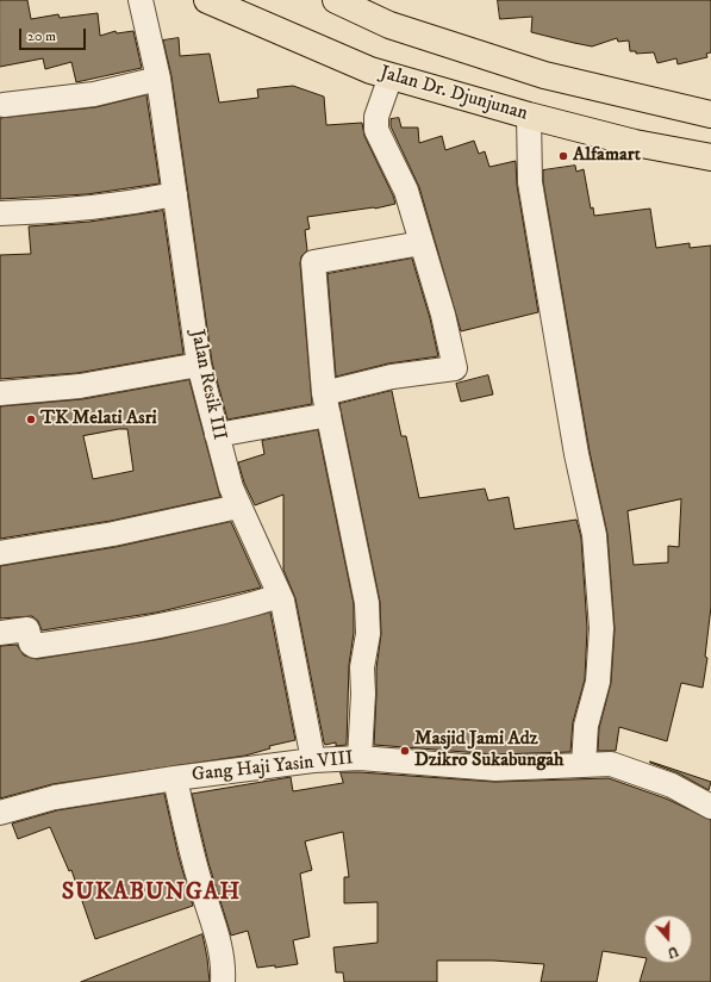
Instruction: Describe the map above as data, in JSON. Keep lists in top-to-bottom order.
{
  "streets": {
    "highway": ["Jalan Dr. Djunjunan"],
    "street": ["Jalan Resik III", "Gang Haji Yasin VIII"]
  },
  "crossings": [
    ["Jalan Resik III", "Gang Haji Yasin VIII"]
  ],
  "districts": ["SUKABUNGAH"],
  "places": ["Alfamart", "TK Melati Asri", "Masjid Jami Adz Dzikro Sukabungah"],
  "scale_bar": "20 m",
  "north": "bottom"
}
